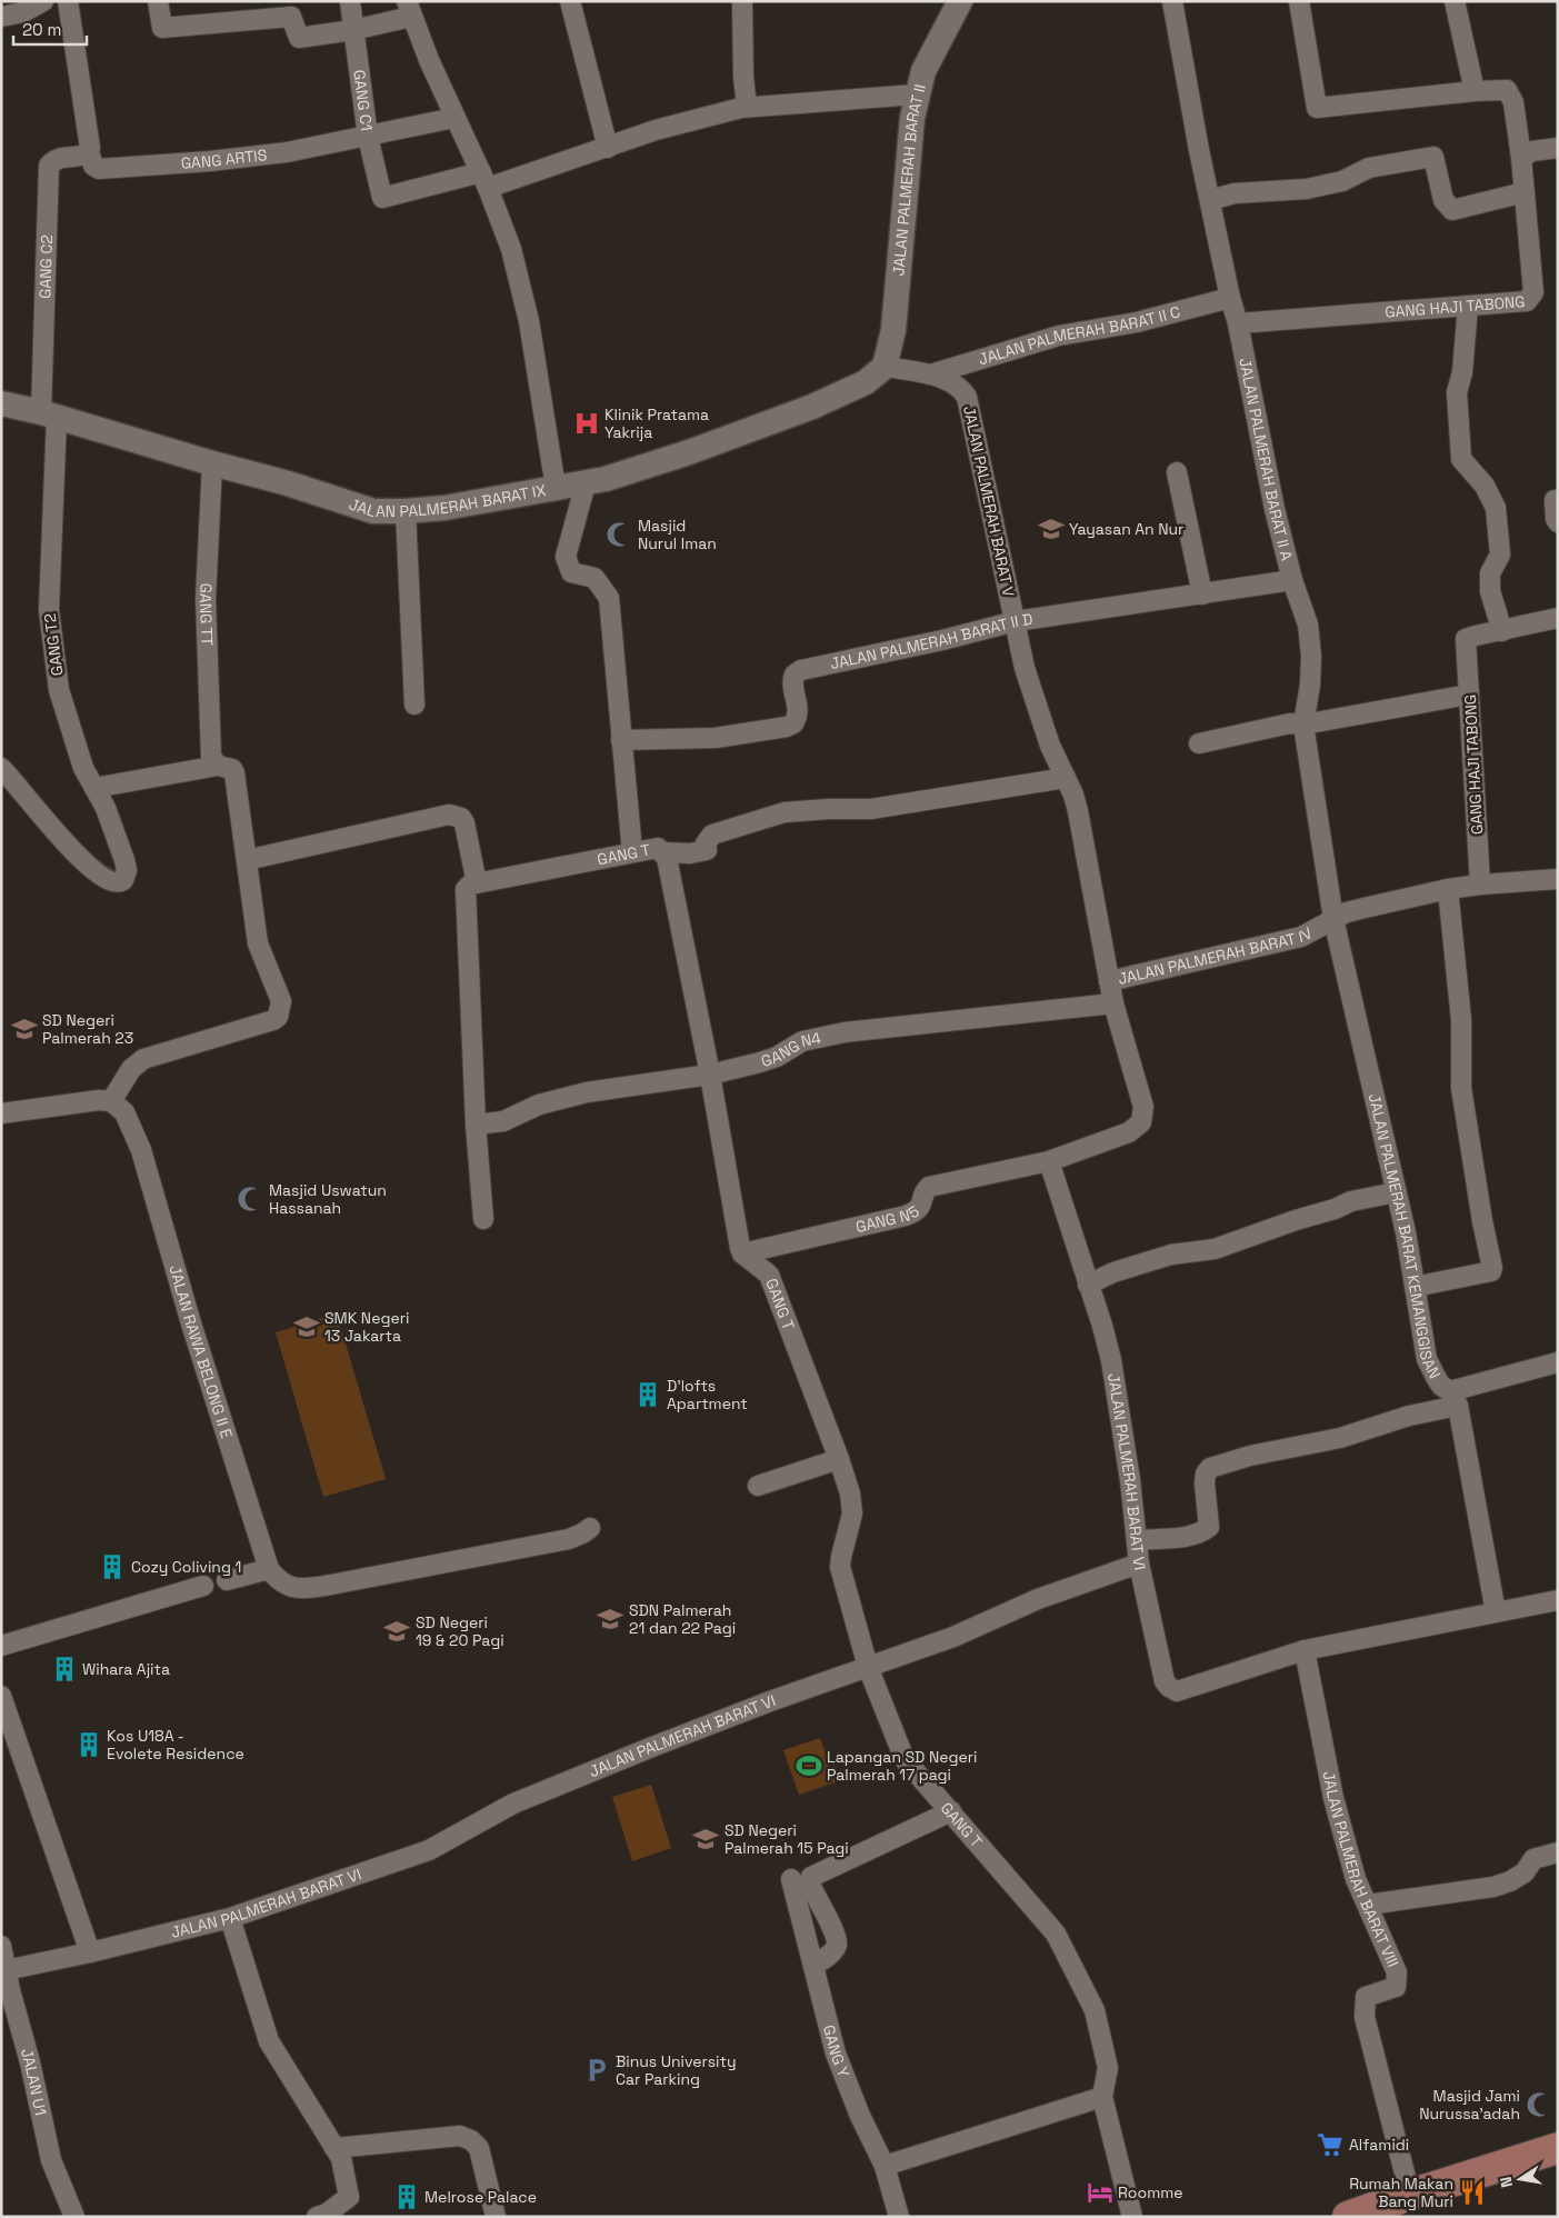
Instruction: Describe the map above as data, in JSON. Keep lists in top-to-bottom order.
{
  "streets": {
    "street": [
      "GANG C1",
      "GANG ARTIS",
      "JALAN PALMERAH BARAT II",
      "GANG C2",
      "GANG HAJI TABONG",
      "JALAN PALMERAH BARAT II C",
      "JALAN PALMERAH BARAT II A",
      "JALAN PALMERAH BARAT IX",
      "JALAN PALMERAH BARAT V",
      "GANG TT",
      "JALAN PALMERAH BARAT II D",
      "GANG T2",
      "GANG T",
      "JALAN PALMERAH BARAT IV",
      "GANG N4",
      "GANG N5",
      "JALAN PALMERAH BARAT KEMANGGISAN",
      "JALAN RAWA BELONG II E",
      "JALAN PALMERAH BARAT VI",
      "JALAN PALMERAH BARAT VIII",
      "GANG Y",
      "JALAN U1"
    ]
  },
  "crossings": [
    ["GANG C1", "GANG ARTIS"],
    ["GANG ARTIS", "GANG C2"],
    ["JALAN PALMERAH BARAT II", "JALAN PALMERAH BARAT IX"],
    ["JALAN PALMERAH BARAT II", "JALAN PALMERAH BARAT V"],
    ["GANG C2", "JALAN PALMERAH BARAT IX"],
    ["GANG C2", "GANG T2"],
    ["GANG HAJI TABONG", "JALAN PALMERAH BARAT II A"],
    ["GANG HAJI TABONG", "JALAN PALMERAH BARAT IV"],
    ["JALAN PALMERAH BARAT II C", "JALAN PALMERAH BARAT II A"],
    ["JALAN PALMERAH BARAT II C", "JALAN PALMERAH BARAT V"],
    ["JALAN PALMERAH BARAT II A", "JALAN PALMERAH BARAT II D"],
    ["JALAN PALMERAH BARAT II A", "JALAN PALMERAH BARAT IV"],
    ["JALAN PALMERAH BARAT II A", "JALAN PALMERAH BARAT KEMANGGISAN"],
    ["JALAN PALMERAH BARAT IX", "JALAN PALMERAH BARAT V"],
    ["JALAN PALMERAH BARAT IX", "GANG TT"],
    ["JALAN PALMERAH BARAT IX", "GANG T2"],
    ["JALAN PALMERAH BARAT V", "JALAN PALMERAH BARAT II D"],
    ["JALAN PALMERAH BARAT V", "JALAN PALMERAH BARAT IV"],
    ["GANG T", "GANG N4"],
    ["GANG T", "GANG N5"],
    ["GANG T", "JALAN PALMERAH BARAT VI"],
    ["JALAN PALMERAH BARAT IV", "GANG N4"],
    ["JALAN PALMERAH BARAT IV", "GANG N5"],
    ["JALAN PALMERAH BARAT IV", "JALAN PALMERAH BARAT KEMANGGISAN"],
    ["JALAN PALMERAH BARAT IV", "JALAN PALMERAH BARAT VI"],
    ["GANG N5", "JALAN PALMERAH BARAT VI"],
    ["JALAN PALMERAH BARAT VI", "JALAN U1"]
  ],
  "places": {
    "hospital": ["Klinik Pratama Yakrija"],
    "school or university": [
      "Yayasan An Nur",
      "SD Negeri Palmerah 23",
      "SMK Negeri 13 Jakarta",
      "SDN Palmerah 21 dan 22 Pagi",
      "SD Negeri 19 & 20 Pagi",
      "SD Negeri Palmerah 15 Pagi"
    ],
    "mosque": ["Masjid Nurul Iman", "Masjid Uswatun Hassanah", "Masjid Jami Nurussa'adah"],
    "building": [
      "D'lofts Apartment",
      "Cozy Coliving 1",
      "Wihara Ajita",
      "Kos U18A - Evolete Residence",
      "Melrose Palace"
    ],
    "sports": ["Lapangan SD Negeri Palmerah 17 pagi"],
    "parking": ["Binus University Car Parking"],
    "supermarket": ["Alfamidi"],
    "hotel": ["Roomme"],
    "restaurant": ["Rumah Makan Bang Muri"]
  },
  "scale_bar": "20 m",
  "north": "left"
}
